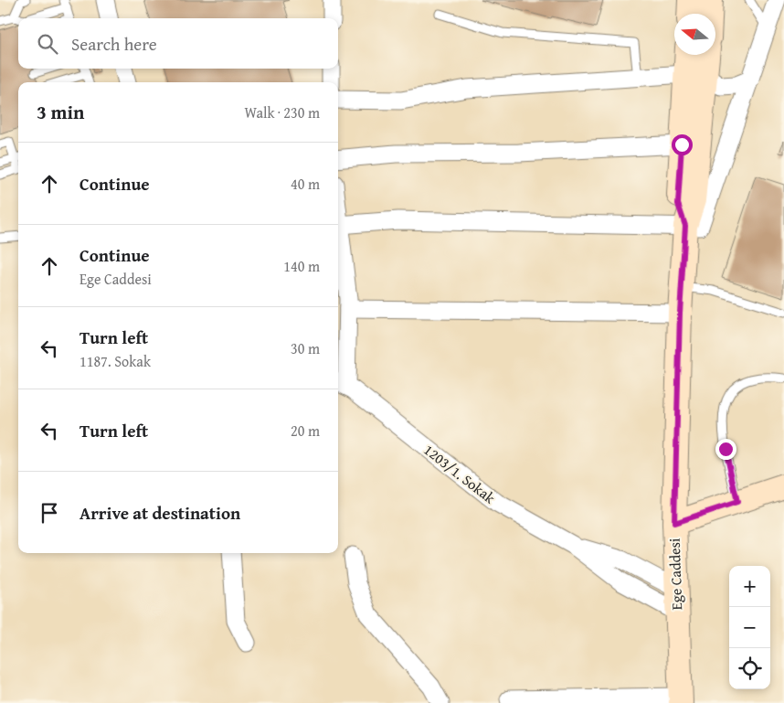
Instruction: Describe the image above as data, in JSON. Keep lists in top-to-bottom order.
{
  "streets": {
    "street": ["1203/1. Sokak", "Ege Caddesi"]
  },
  "crossings": [
    ["1203/1. Sokak", "Ege Caddesi"]
  ],
  "north": "left",
  "page": {
    "search": "Search here",
    "heading": ["3 min", "Walk · 230 m"],
    "list": [
      ["Continue", "40 m"],
      ["Continue", "Ege Caddesi", "140 m"],
      ["Turn left", "1187. Sokak", "30 m"],
      ["Turn left", "20 m"],
      "Arrive at destination"
    ],
    "map_buttons": ["+", "−"]
  }
}
